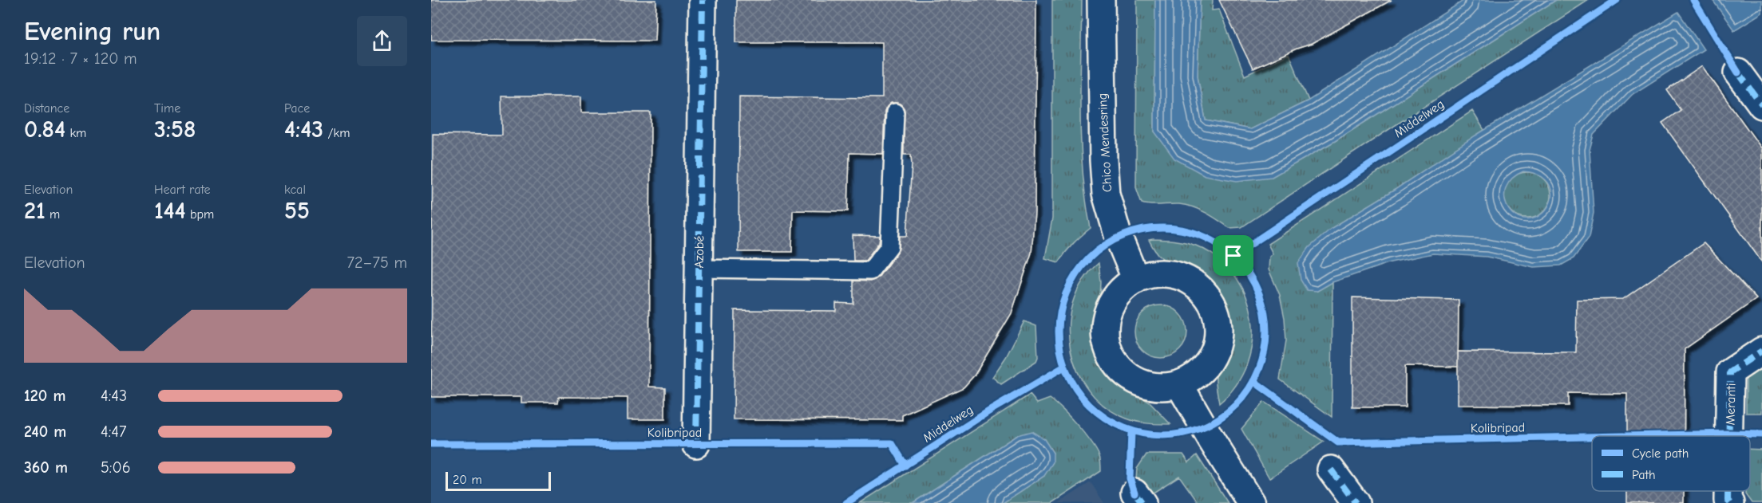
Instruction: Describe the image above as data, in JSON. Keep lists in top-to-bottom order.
{
  "streets": {
    "street": ["Chico Mendesring", "Azobé", "Meranti"],
    "cycle path": ["Middelweg", "Kolibripad"]
  },
  "legend": ["Cycle path", "Path"],
  "scale_bar": "20 m",
  "page": {
    "heading": ["Evening run", "19:12 · 7 × 120 m"],
    "stats": [
      ["Distance", "0.84 km"],
      ["Time", "3:58"],
      ["Pace", "4:43 /km"],
      ["Elevation", "21 m"],
      ["Heart rate", "144 bpm"],
      ["kcal", "55"]
    ],
    "chart": ["Elevation", "72–75 m"],
    "list": [
      {
        "name": "120 m",
        "note": "4:43"
      },
      {
        "name": "240 m",
        "note": "4:47"
      },
      {
        "name": "360 m",
        "note": "5:06"
      }
    ],
    "scale": "20 m"
  }
}
